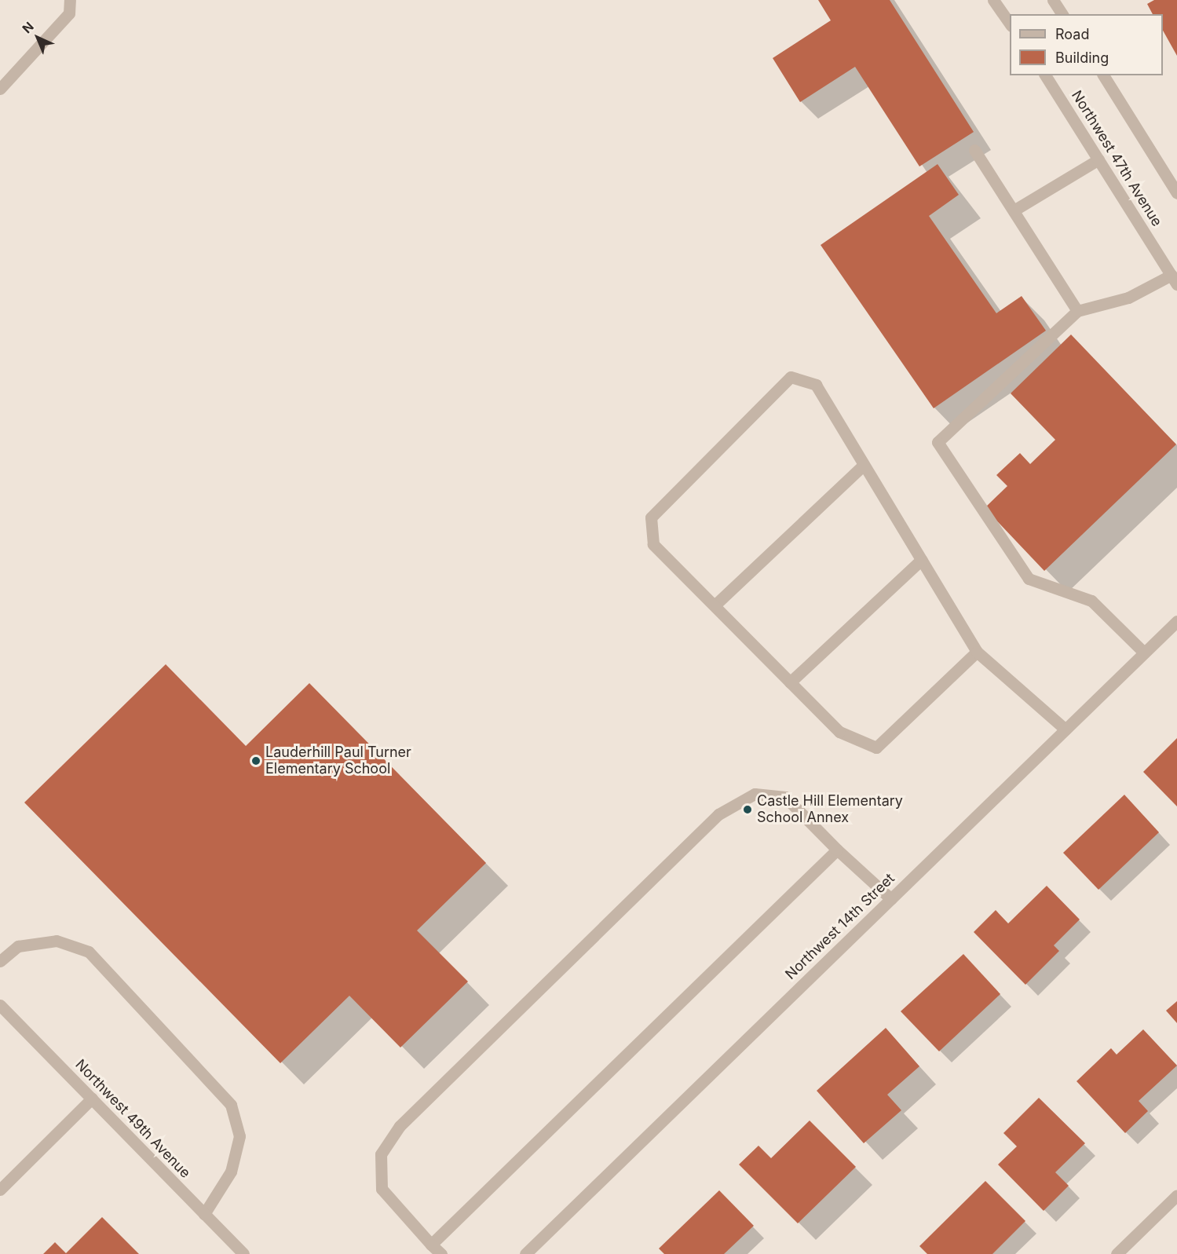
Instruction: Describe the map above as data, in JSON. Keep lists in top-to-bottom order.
{
  "streets": {
    "street": ["Northwest 47th Avenue", "Northwest 14th Street", "Northwest 49th Avenue"]
  },
  "places": ["Lauderhill Paul Turner Elementary School", "Castle Hill Elementary School Annex"],
  "legend": ["Road", "Building"],
  "north": "top left"
}
